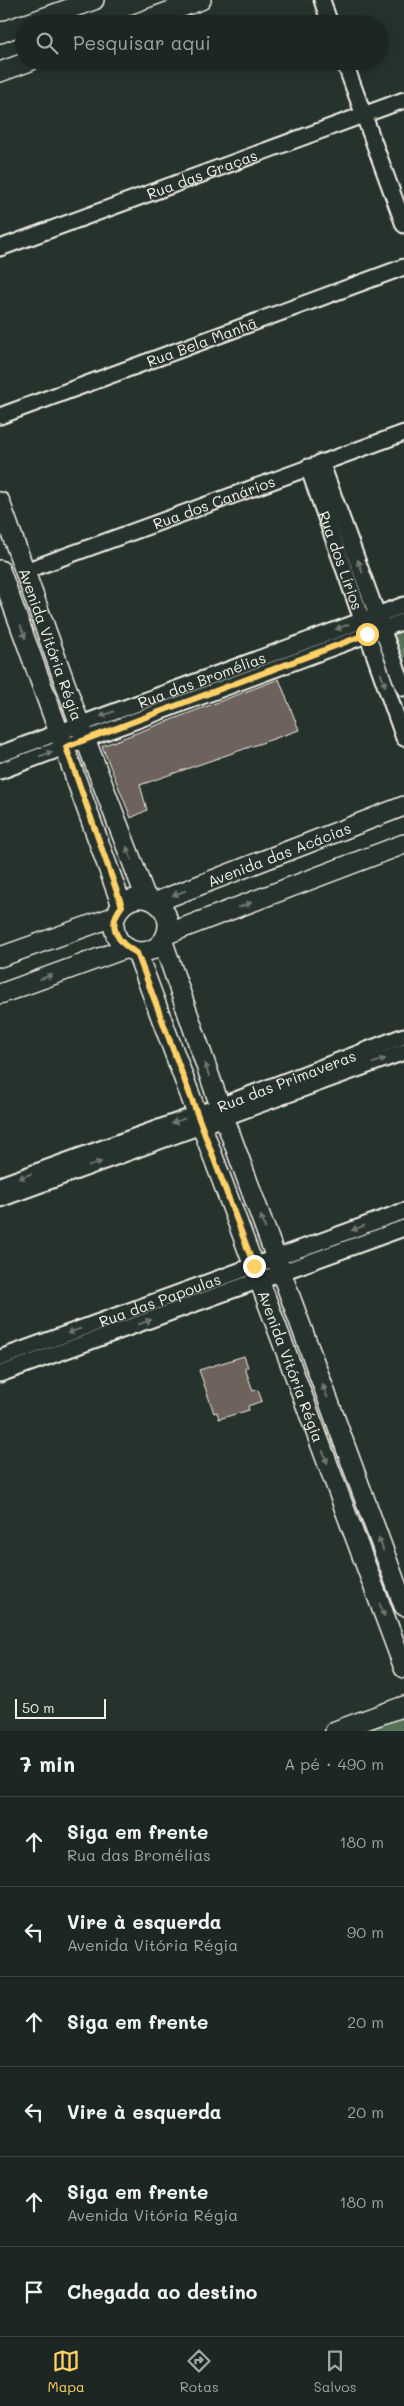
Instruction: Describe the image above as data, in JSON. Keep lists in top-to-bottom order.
{
  "streets": {
    "street": [
      "Rua das Graças",
      "Rua Bela Manhã",
      "Rua dos Canários",
      "Rua dos Lírios",
      "Avenida Vitória Régia",
      "Rua das Bromélias",
      "Avenida das Acácias",
      "Rua das Primaveras",
      "Rua das Papoulas"
    ]
  },
  "crossings": [
    ["Rua dos Canários", "Rua dos Lírios"],
    ["Rua dos Canários", "Avenida Vitória Régia"],
    ["Rua dos Lírios", "Rua das Bromélias"],
    ["Avenida Vitória Régia", "Rua das Bromélias"],
    ["Avenida Vitória Régia", "Avenida das Acácias"],
    ["Avenida Vitória Régia", "Rua das Primaveras"],
    ["Avenida Vitória Régia", "Rua das Papoulas"]
  ],
  "scale_bar": "50 m",
  "page": {
    "search": "Pesquisar aqui",
    "scale": "50 m",
    "heading": ["7 min", "A pé · 490 m"],
    "list": [
      ["Siga em frente", "Rua das Bromélias", "180 m"],
      ["Vire à esquerda", "Avenida Vitória Régia", "90 m"],
      ["Siga em frente", "20 m"],
      ["Vire à esquerda", "20 m"],
      ["Siga em frente", "Avenida Vitória Régia", "180 m"],
      "Chegada ao destino"
    ],
    "nav": ["Mapa", "Rotas", "Salvos"]
  }
}
